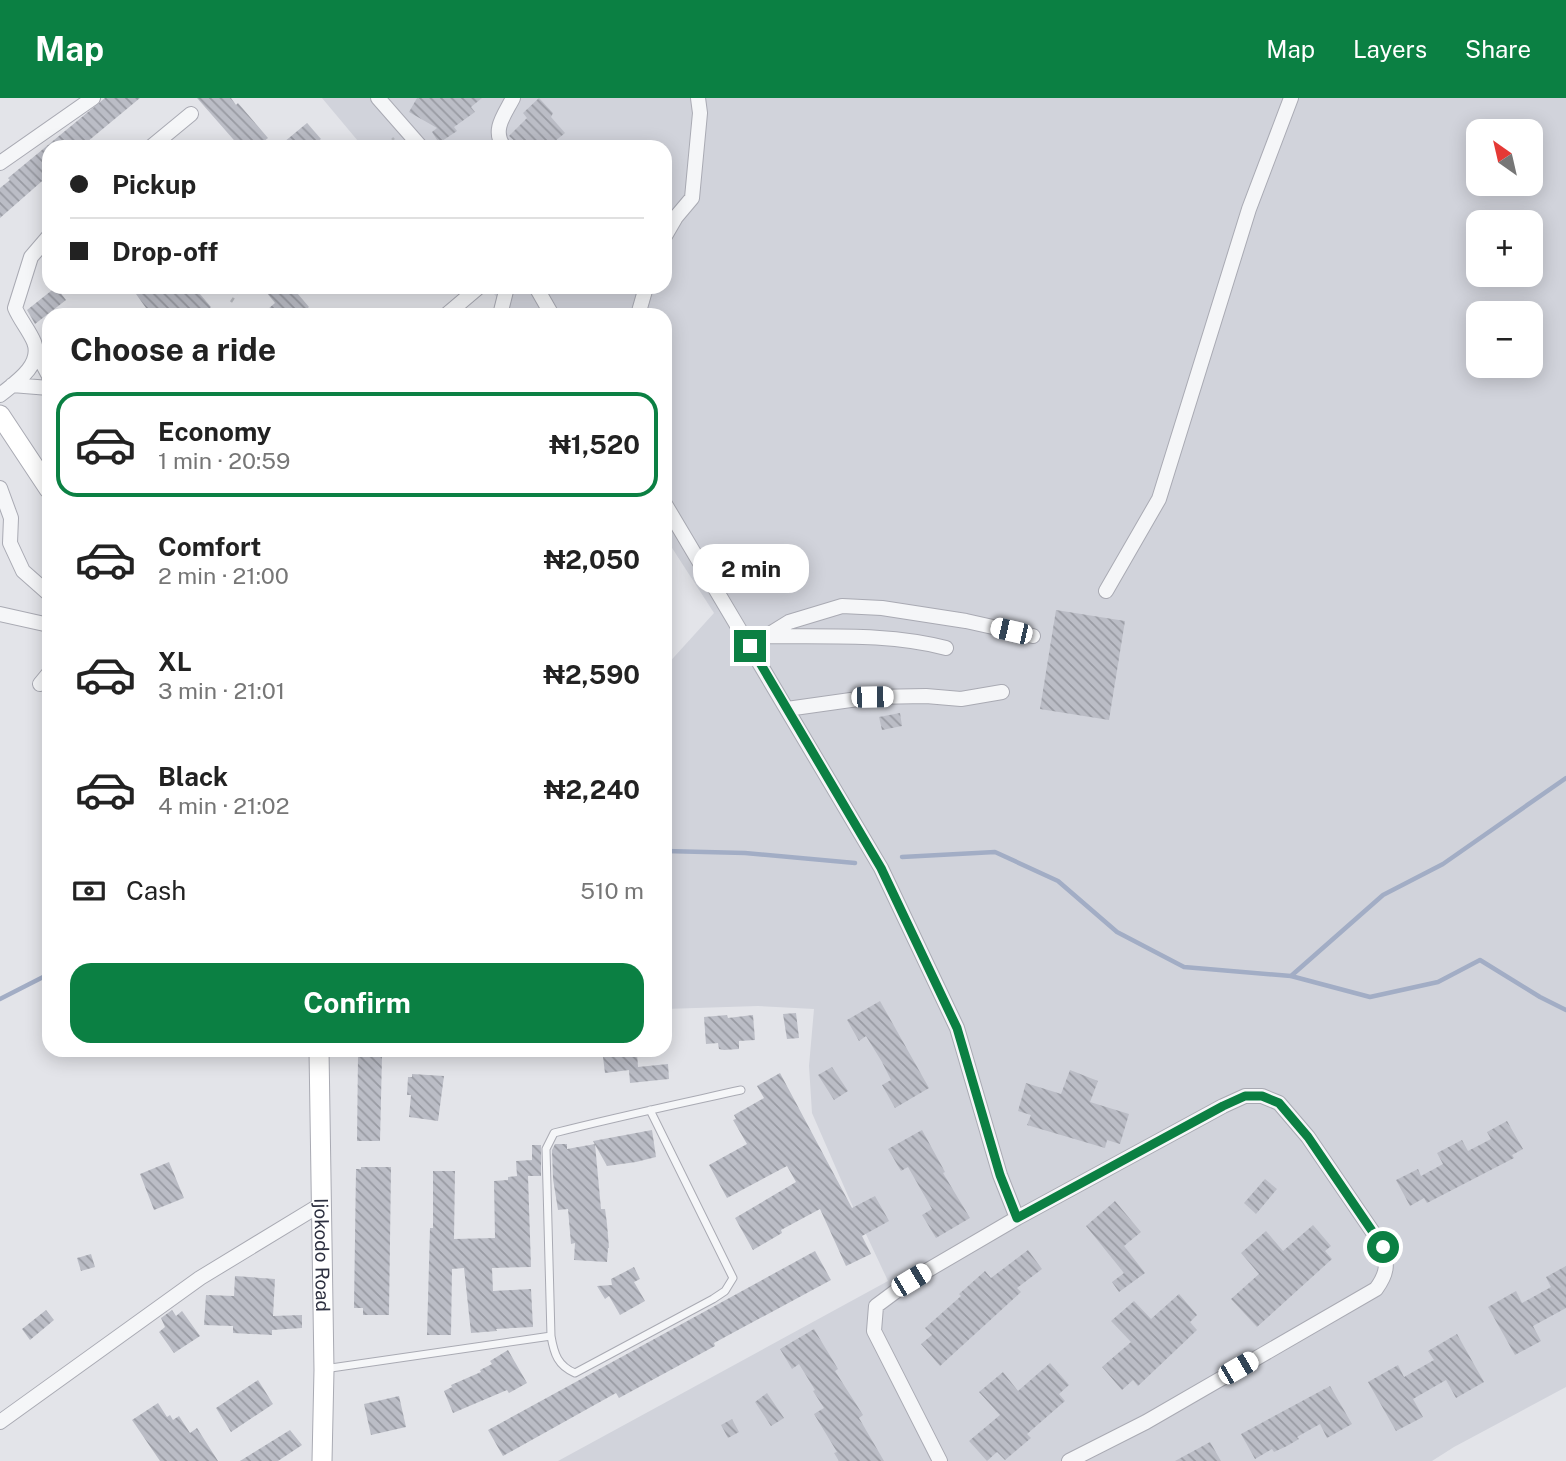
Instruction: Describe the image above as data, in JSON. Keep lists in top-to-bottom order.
{
  "streets": {
    "main road": ["Ijokodo Road"]
  },
  "north": "top left",
  "page": {
    "header": "Map",
    "nav": ["Map", "Layers", "Share"],
    "map_buttons": ["+", "−"],
    "banner": ["Pickup", "Drop-off"],
    "heading": "Choose a ride",
    "list": [
      {
        "name": "Economy",
        "note": "1 min · 20:59",
        "value": "₦1,520"
      },
      {
        "name": "Comfort",
        "note": "2 min · 21:00",
        "value": "₦2,050"
      },
      {
        "name": "XL",
        "note": "3 min · 21:01",
        "value": "₦2,590"
      },
      {
        "name": "Black",
        "note": "4 min · 21:02",
        "value": "₦2,240"
      }
    ],
    "bubble": "2 min",
    "pay": ["Cash", "510 m"],
    "buttons": "Confirm"
  }
}
